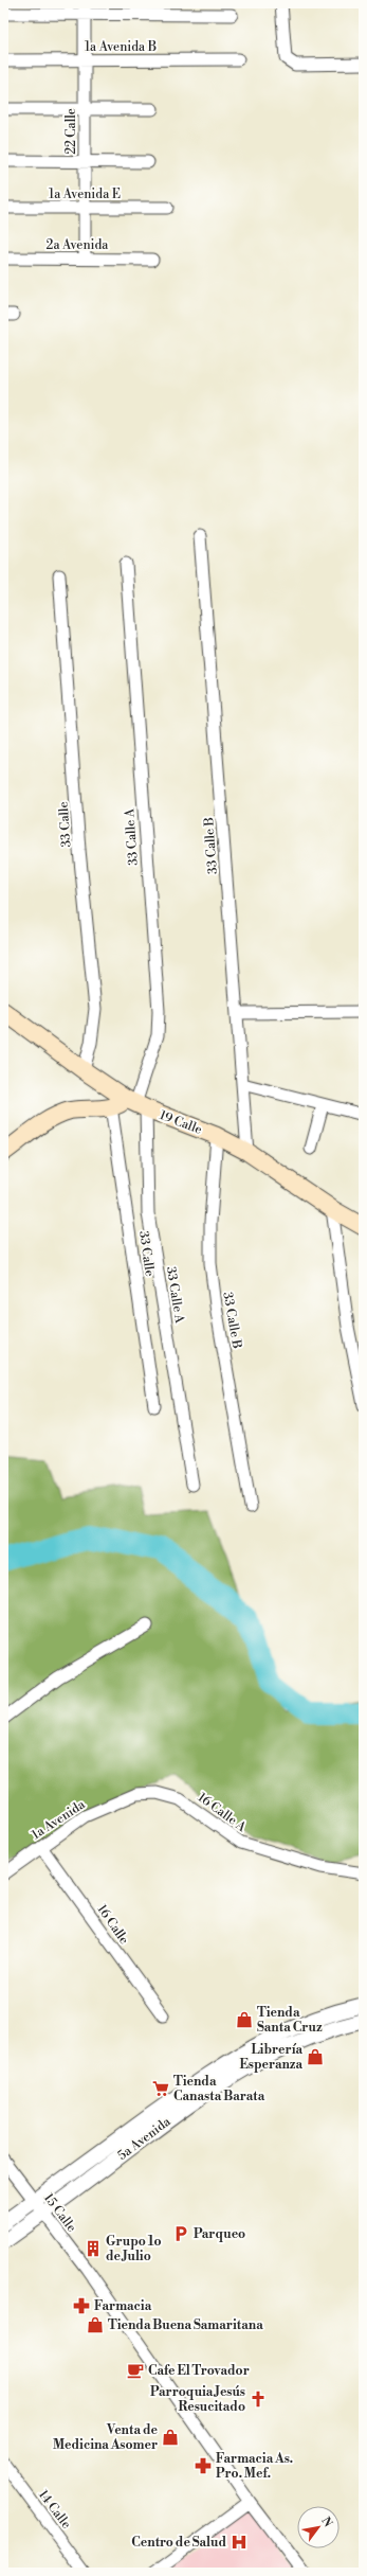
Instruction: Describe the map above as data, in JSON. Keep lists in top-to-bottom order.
{
  "streets": {
    "main road": ["19 Calle"],
    "street": [
      "1a Avenida B",
      "22 Calle",
      "1a Avenida E",
      "2a Avenida",
      "33 Calle",
      "33 Calle A",
      "33 Calle B",
      "16 Calle A",
      "1a Avenida",
      "16 Calle",
      "5a Avenida",
      "15 Calle",
      "14 Calle"
    ]
  },
  "crossings": [
    ["1a Avenida B", "22 Calle"],
    ["22 Calle", "1a Avenida E"],
    ["22 Calle", "2a Avenida"],
    ["33 Calle", "19 Calle"],
    ["33 Calle A", "19 Calle"],
    ["33 Calle B", "19 Calle"],
    ["16 Calle A", "1a Avenida"],
    ["1a Avenida", "16 Calle"],
    ["5a Avenida", "15 Calle"]
  ],
  "places": {
    "shop": [
      "Tienda Santa Cruz",
      "Librería Esperanza",
      "Tienda Buena Samaritana",
      "Venta de Medicina Asomer"
    ],
    "supermarket": ["Tienda Canasta Barata"],
    "parking": ["Parqueo"],
    "building": ["Grupo 1o de Julio"],
    "pharmacy": ["Farmacia", "Farmacia As. Pro. Mef."],
    "cafe": ["Cafe El Trovador"],
    "church": ["Parroquia Jesús Resucitado"],
    "hospital": ["Centro de Salud"]
  },
  "north": "top right"
}
